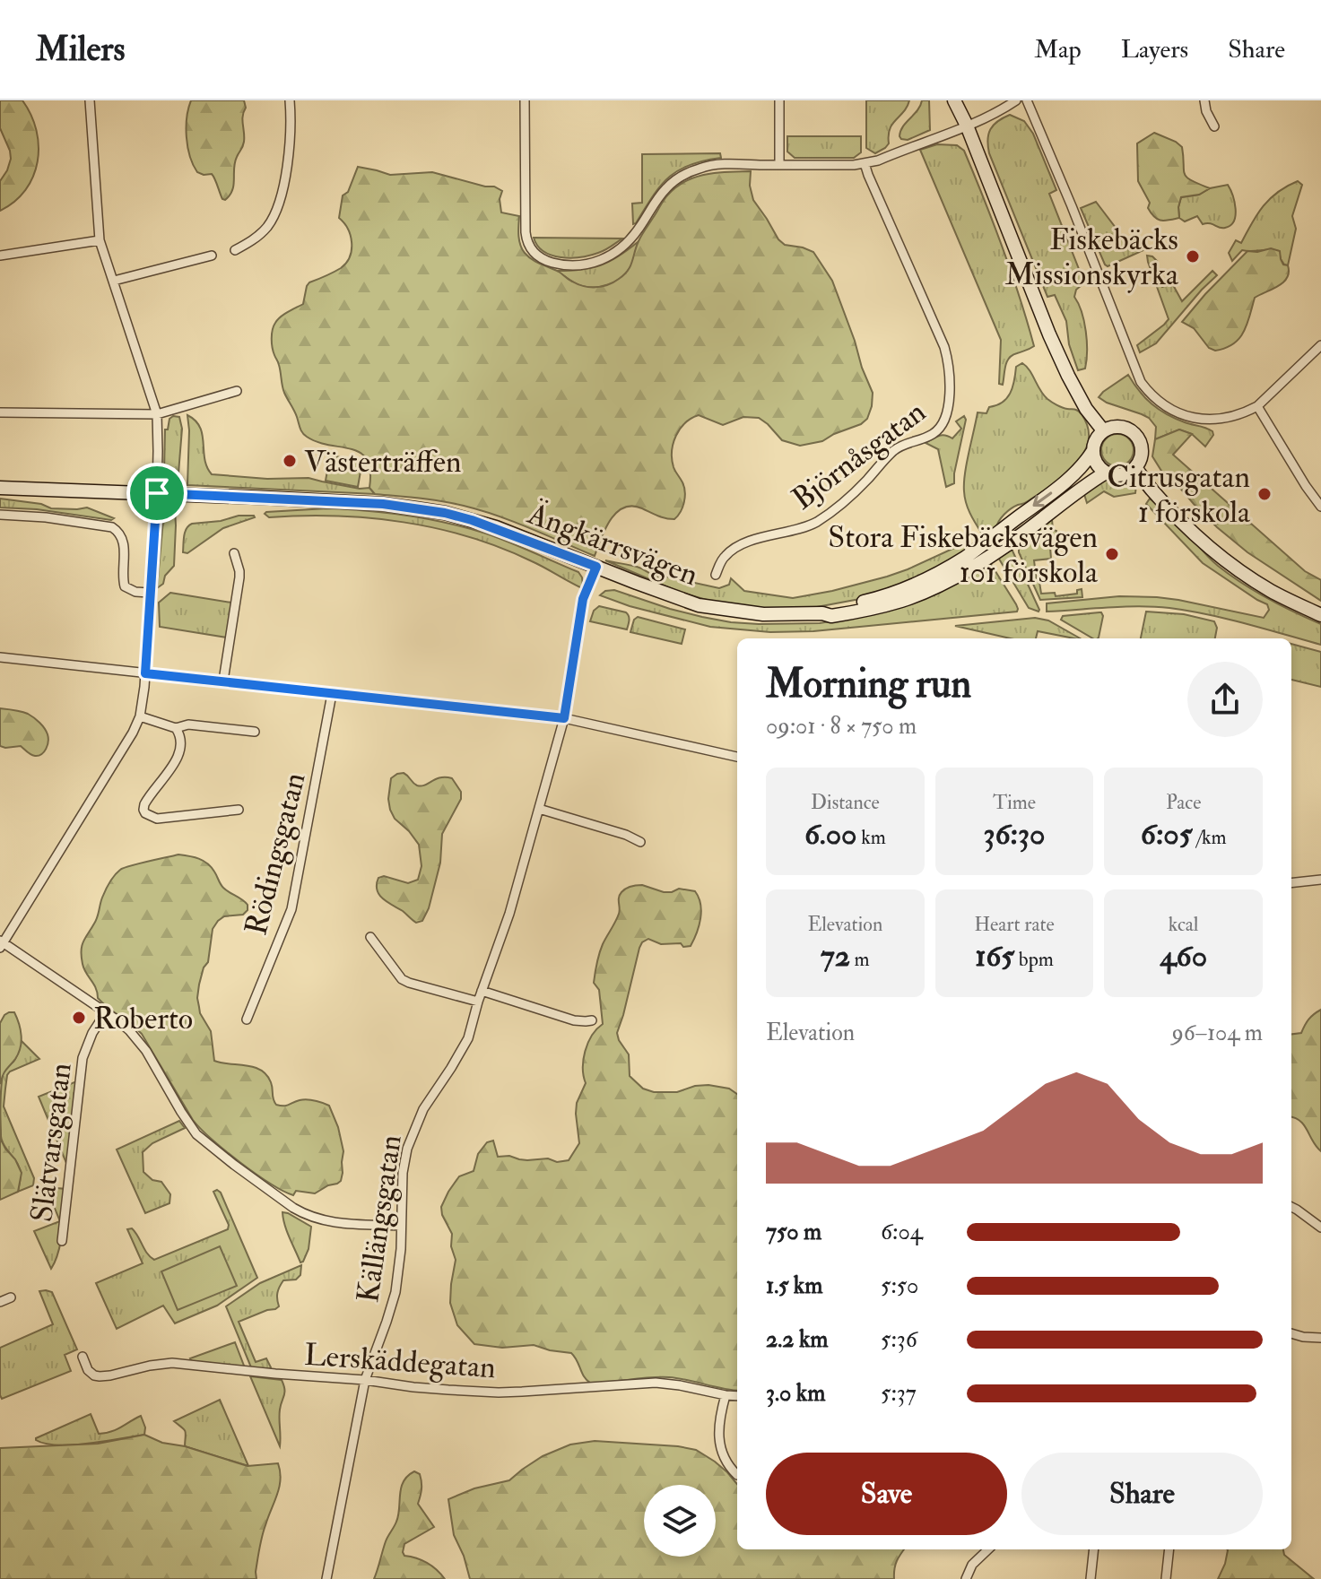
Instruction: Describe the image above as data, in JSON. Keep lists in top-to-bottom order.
{
  "streets": {
    "street": [
      "Björnåsgatan",
      "Ängkärrsvägen",
      "Rödingsgatan",
      "Slätvarsgatan",
      "Källängsgatan",
      "Lerskäddegatan"
    ]
  },
  "crossings": [
    ["Ängkärrsvägen", "Källängsgatan"],
    ["Källängsgatan", "Lerskäddegatan"]
  ],
  "places": [
    "Fiskebäcks Missionskyrka",
    "Västerträffen",
    "Citrusgatan 1 förskola",
    "Stora Fiskebäcksvägen 101 förskola",
    "Roberto"
  ],
  "page": {
    "header": "Milers",
    "nav": ["Map", "Layers", "Share"],
    "heading": ["Morning run", "09:01 · 8 × 750 m"],
    "stats": [
      ["Distance", "6.00 km"],
      ["Time", "36:30"],
      ["Pace", "6:05 /km"],
      ["Elevation", "72 m"],
      ["Heart rate", "165 bpm"],
      ["kcal", "460"]
    ],
    "chart": ["Elevation", "96–104 m"],
    "list": [
      {
        "name": "750 m",
        "note": "6:04"
      },
      {
        "name": "1.5 km",
        "note": "5:50"
      },
      {
        "name": "2.2 km",
        "note": "5:36"
      },
      {
        "name": "3.0 km",
        "note": "5:37"
      }
    ],
    "buttons": ["Save", "Share"]
  }
}
